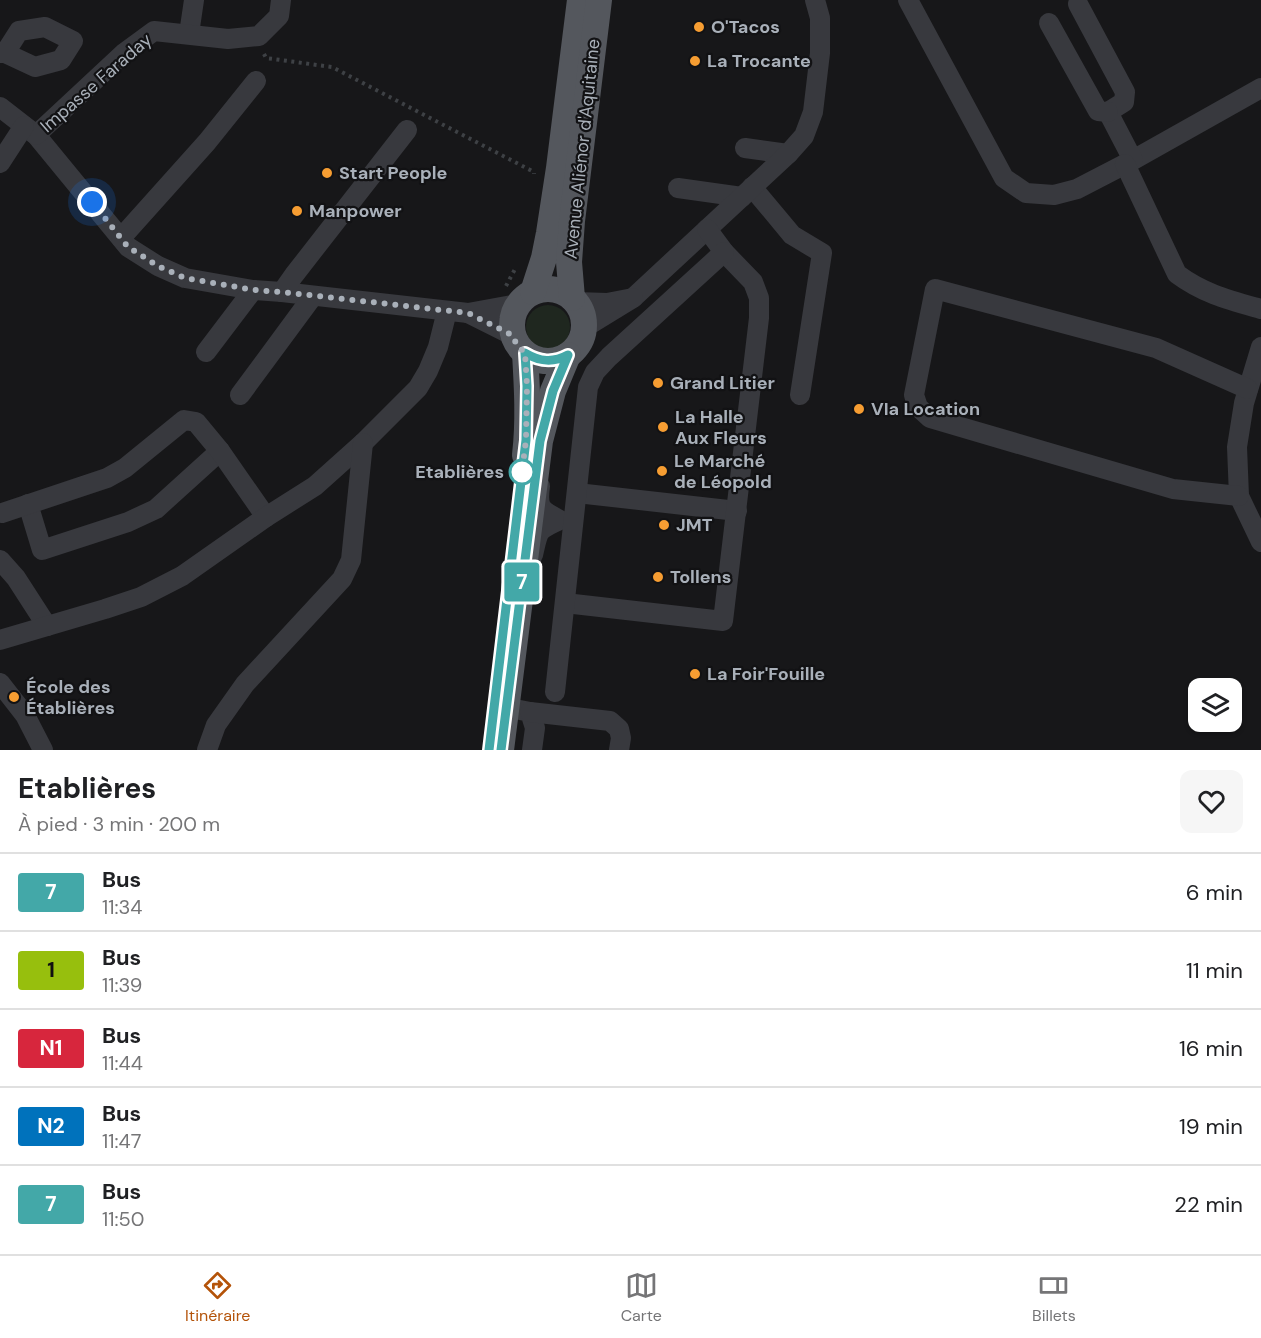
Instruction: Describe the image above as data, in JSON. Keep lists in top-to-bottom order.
{
  "streets": {
    "main road": ["Avenue Aliénor d'Aquitaine"],
    "street": ["Impasse Faraday"]
  },
  "places": [
    "O'Tacos",
    "La Trocante",
    "Start People",
    "Manpower",
    "Grand Litier",
    "VIa Location",
    "La Halle Aux Fleurs",
    "Le Marché de Léopold",
    "Etablières",
    "JMT",
    "Tollens",
    "La Foir'Fouille",
    "École des Établières"
  ],
  "lines": ["bus line 7"],
  "page": {
    "on_map": "7",
    "heading": ["Etablières", "À pied · 3 min · 200 m"],
    "list": [
      {
        "mark": "7",
        "name": "Bus",
        "note": "11:34",
        "value": "6 min"
      },
      {
        "mark": "1",
        "name": "Bus",
        "note": "11:39",
        "value": "11 min"
      },
      {
        "mark": "N1",
        "name": "Bus",
        "note": "11:44",
        "value": "16 min"
      },
      {
        "mark": "N2",
        "name": "Bus",
        "note": "11:47",
        "value": "19 min"
      },
      {
        "mark": "7",
        "name": "Bus",
        "note": "11:50",
        "value": "22 min"
      }
    ],
    "tabs": ["Itinéraire", "Carte", "Billets"]
  }
}
